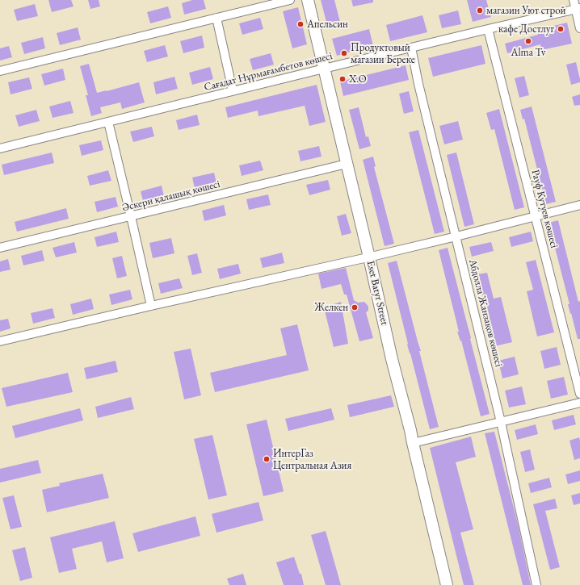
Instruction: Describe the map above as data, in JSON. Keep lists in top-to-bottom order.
{
  "streets": {
    "street": [
      "Сағадат Нұрмағамбетов көшесі",
      "Әскери қалашық көшесі",
      "Рауф Кутуев көшесі",
      "Eset Batyr Street",
      "Абдолла Жанзақов көшесі"
    ]
  },
  "crossings": [
    ["Сағадат Нұрмағамбетов көшесі", "Рауф Кутуев көшесі"],
    ["Сағадат Нұрмағамбетов көшесі", "Eset Batyr Street"],
    ["Сағадат Нұрмағамбетов көшесі", "Абдолла Жанзақов көшесі"],
    ["Әскери қалашық көшесі", "Eset Batyr Street"]
  ],
  "places": [
    "магазин Уют строй",
    "Апельсин",
    "кафе Достлуг",
    "Alma Tv",
    "Продуктовый магазин Береке",
    "X.O",
    "Желкен",
    "ИнтерГаз Центральная Азия"
  ]
}
